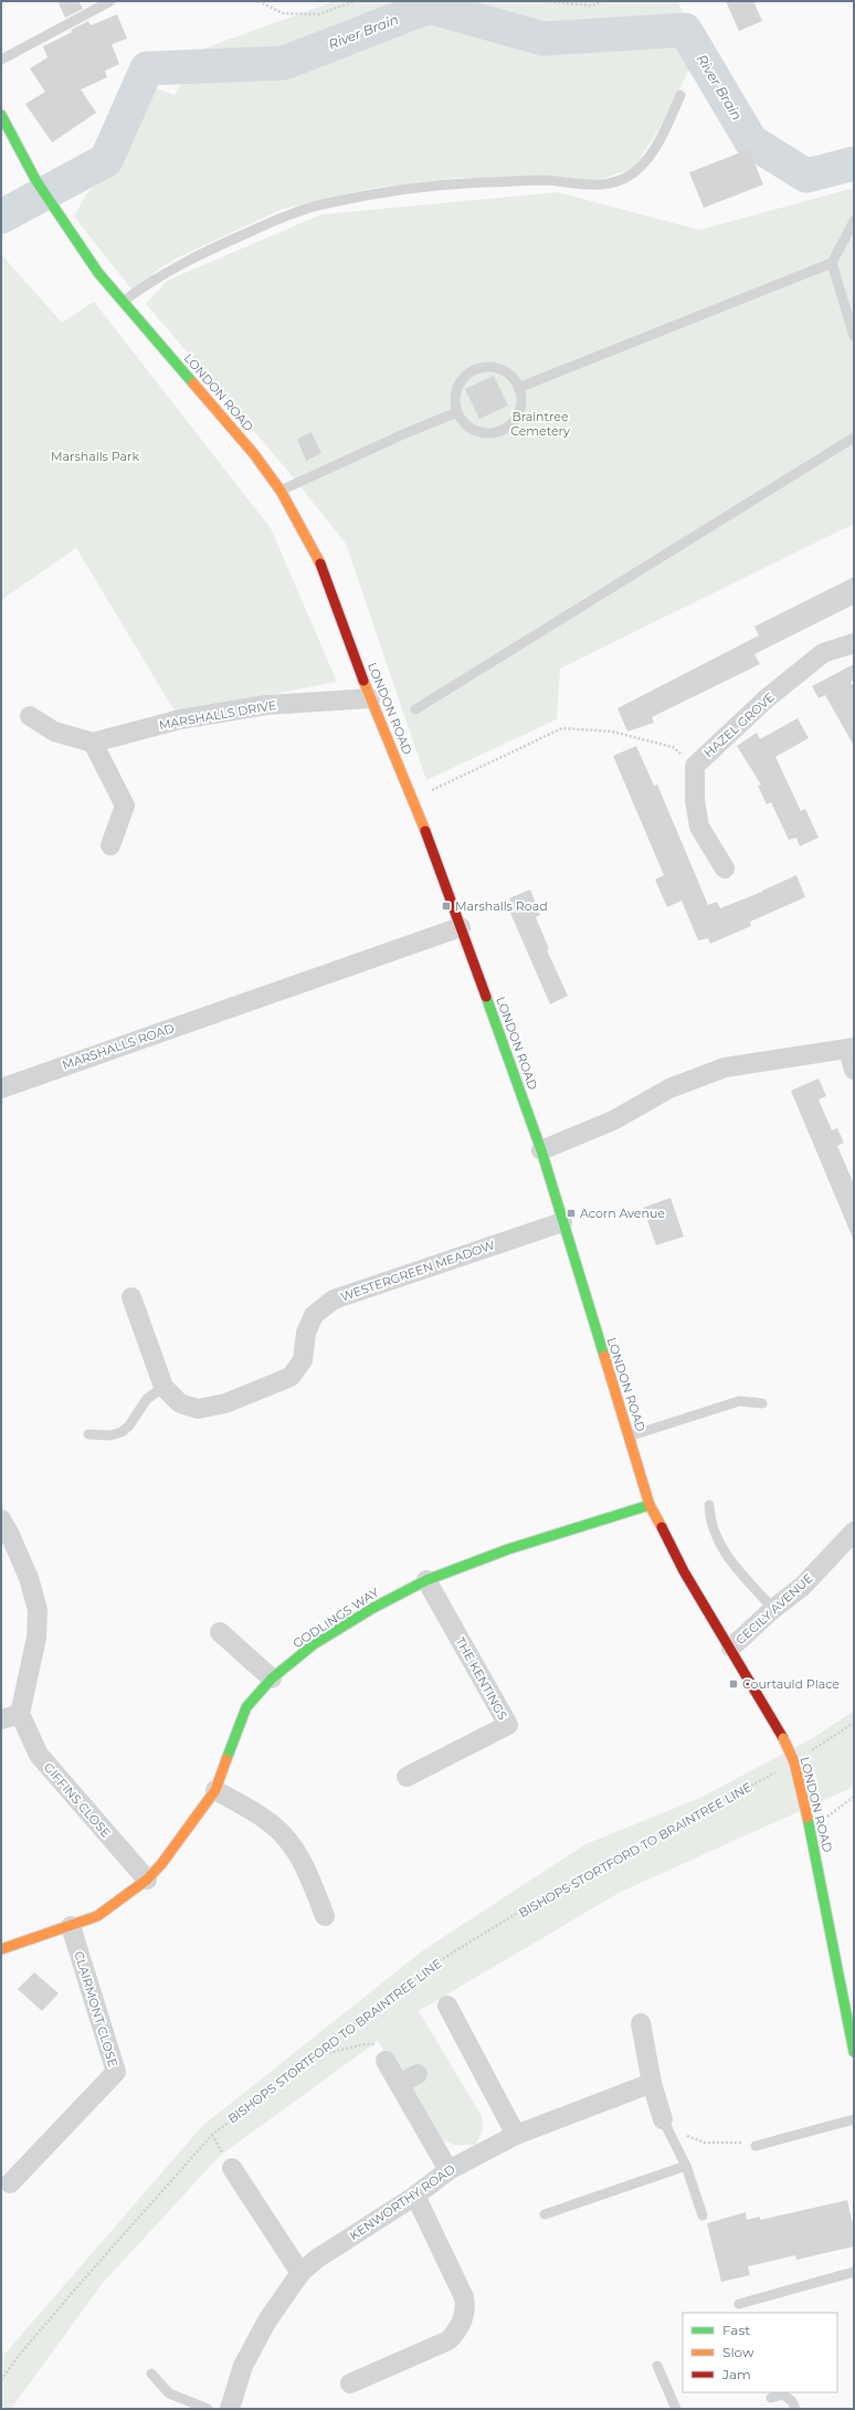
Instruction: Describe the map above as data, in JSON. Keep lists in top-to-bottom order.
{
  "streets": {
    "street": [
      "LONDON ROAD",
      "MARSHALLS DRIVE",
      "HAZEL GROVE",
      "MARSHALLS ROAD",
      "WESTERGREEN MEADOW",
      "CECILY AVENUE",
      "GODLINGS WAY",
      "THE KENTINGS",
      "GIFFINS CLOSE",
      "CLAIRMONT CLOSE",
      "KENWORTHY ROAD"
    ],
    "path": ["BISHOPS STORTFORD TO BRAINTREE LINE"]
  },
  "crossings": [
    ["LONDON ROAD", "MARSHALLS DRIVE"],
    ["LONDON ROAD", "MARSHALLS ROAD"],
    ["LONDON ROAD", "WESTERGREEN MEADOW"],
    ["LONDON ROAD", "CECILY AVENUE"],
    ["LONDON ROAD", "GODLINGS WAY"],
    ["LONDON ROAD", "BISHOPS STORTFORD TO BRAINTREE LINE"],
    ["GODLINGS WAY", "THE KENTINGS"],
    ["GODLINGS WAY", "GIFFINS CLOSE"],
    ["GODLINGS WAY", "CLAIRMONT CLOSE"]
  ],
  "water": ["River Brain"],
  "parks": ["Braintree Cemetery", "Marshalls Park"],
  "places": {
    "transit": ["Marshalls Road", "Acorn Avenue", "Courtauld Place"]
  },
  "legend": ["Fast", "Slow", "Jam"]
}
